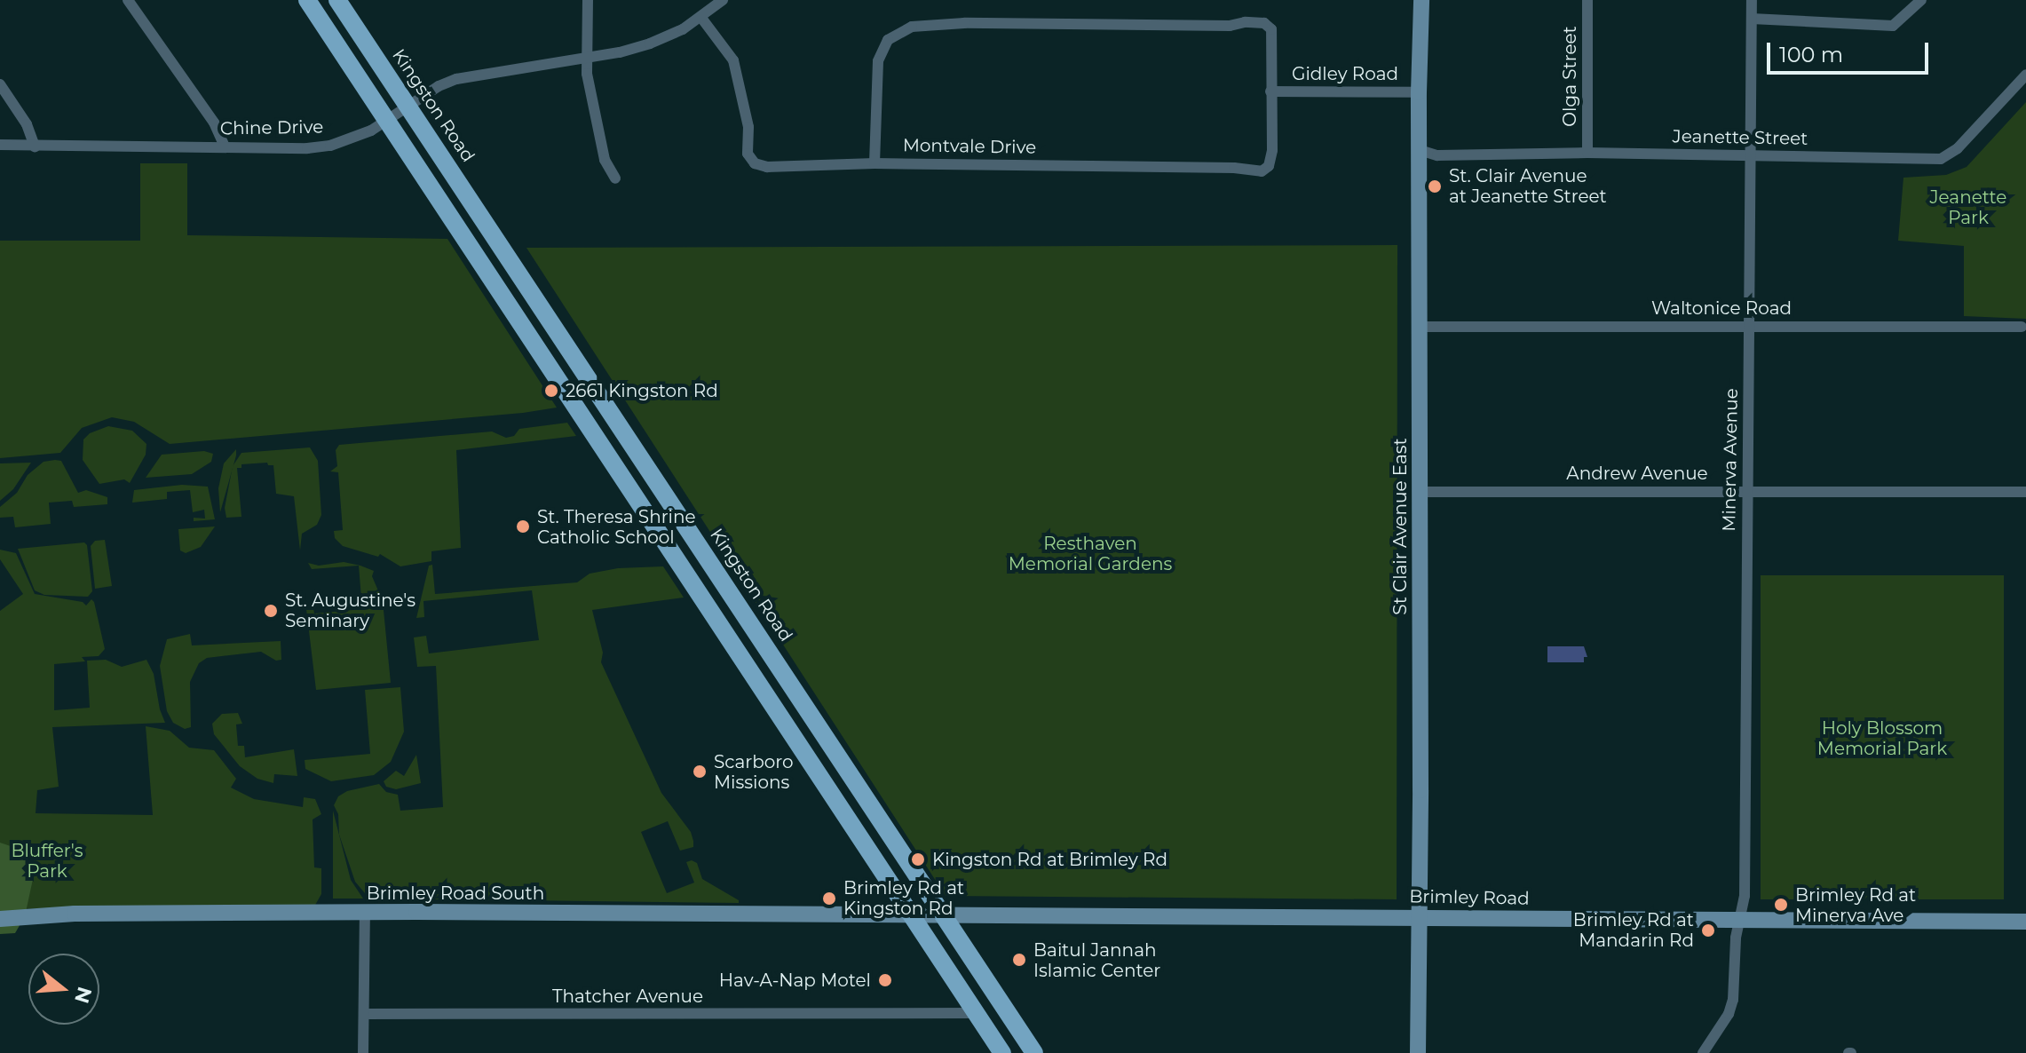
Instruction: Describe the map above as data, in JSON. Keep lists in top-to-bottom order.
{
  "streets": {
    "main road": [
      "Kingston Road",
      "St Clair Avenue East",
      "Brimley Road South",
      "Brimley Road"
    ],
    "street": [
      "Gidley Road",
      "Olga Street",
      "Chine Drive",
      "Jeanette Street",
      "Montvale Drive",
      "Waltonice Road",
      "Minerva Avenue",
      "Andrew Avenue",
      "Thatcher Avenue"
    ]
  },
  "crossings": [
    ["Gidley Road", "Montvale Drive"],
    ["Gidley Road", "St Clair Avenue East"],
    ["Olga Street", "Jeanette Street"],
    ["Kingston Road", "Chine Drive"],
    ["Kingston Road", "Brimley Road"],
    ["Chine Drive", "Montvale Drive"],
    ["Jeanette Street", "Minerva Avenue"],
    ["Jeanette Street", "St Clair Avenue East"],
    ["Waltonice Road", "Minerva Avenue"],
    ["Waltonice Road", "St Clair Avenue East"],
    ["Minerva Avenue", "Andrew Avenue"],
    ["Minerva Avenue", "Brimley Road"],
    ["Andrew Avenue", "St Clair Avenue East"],
    ["St Clair Avenue East", "Brimley Road"],
    ["Brimley Road South", "Brimley Road"]
  ],
  "parks": [
    "Jeanette Park",
    "Resthaven Memorial Gardens",
    "Holy Blossom Memorial Park",
    "Bluffer's Park"
  ],
  "places": [
    "St. Clair Avenue at Jeanette Street",
    "2661 Kingston Rd",
    "St. Theresa Shrine Catholic School",
    "St. Augustine's Seminary",
    "Scarboro Missions",
    "Kingston Rd at Brimley Rd",
    "Brimley Rd at Kingston Rd",
    "Brimley Rd at Minerva Ave",
    "Brimley Rd at Mandarin Rd",
    "Baitul Jannah Islamic Center",
    "Hav-A-Nap Motel"
  ],
  "scale_bar": "100 m",
  "north": "right"
}
